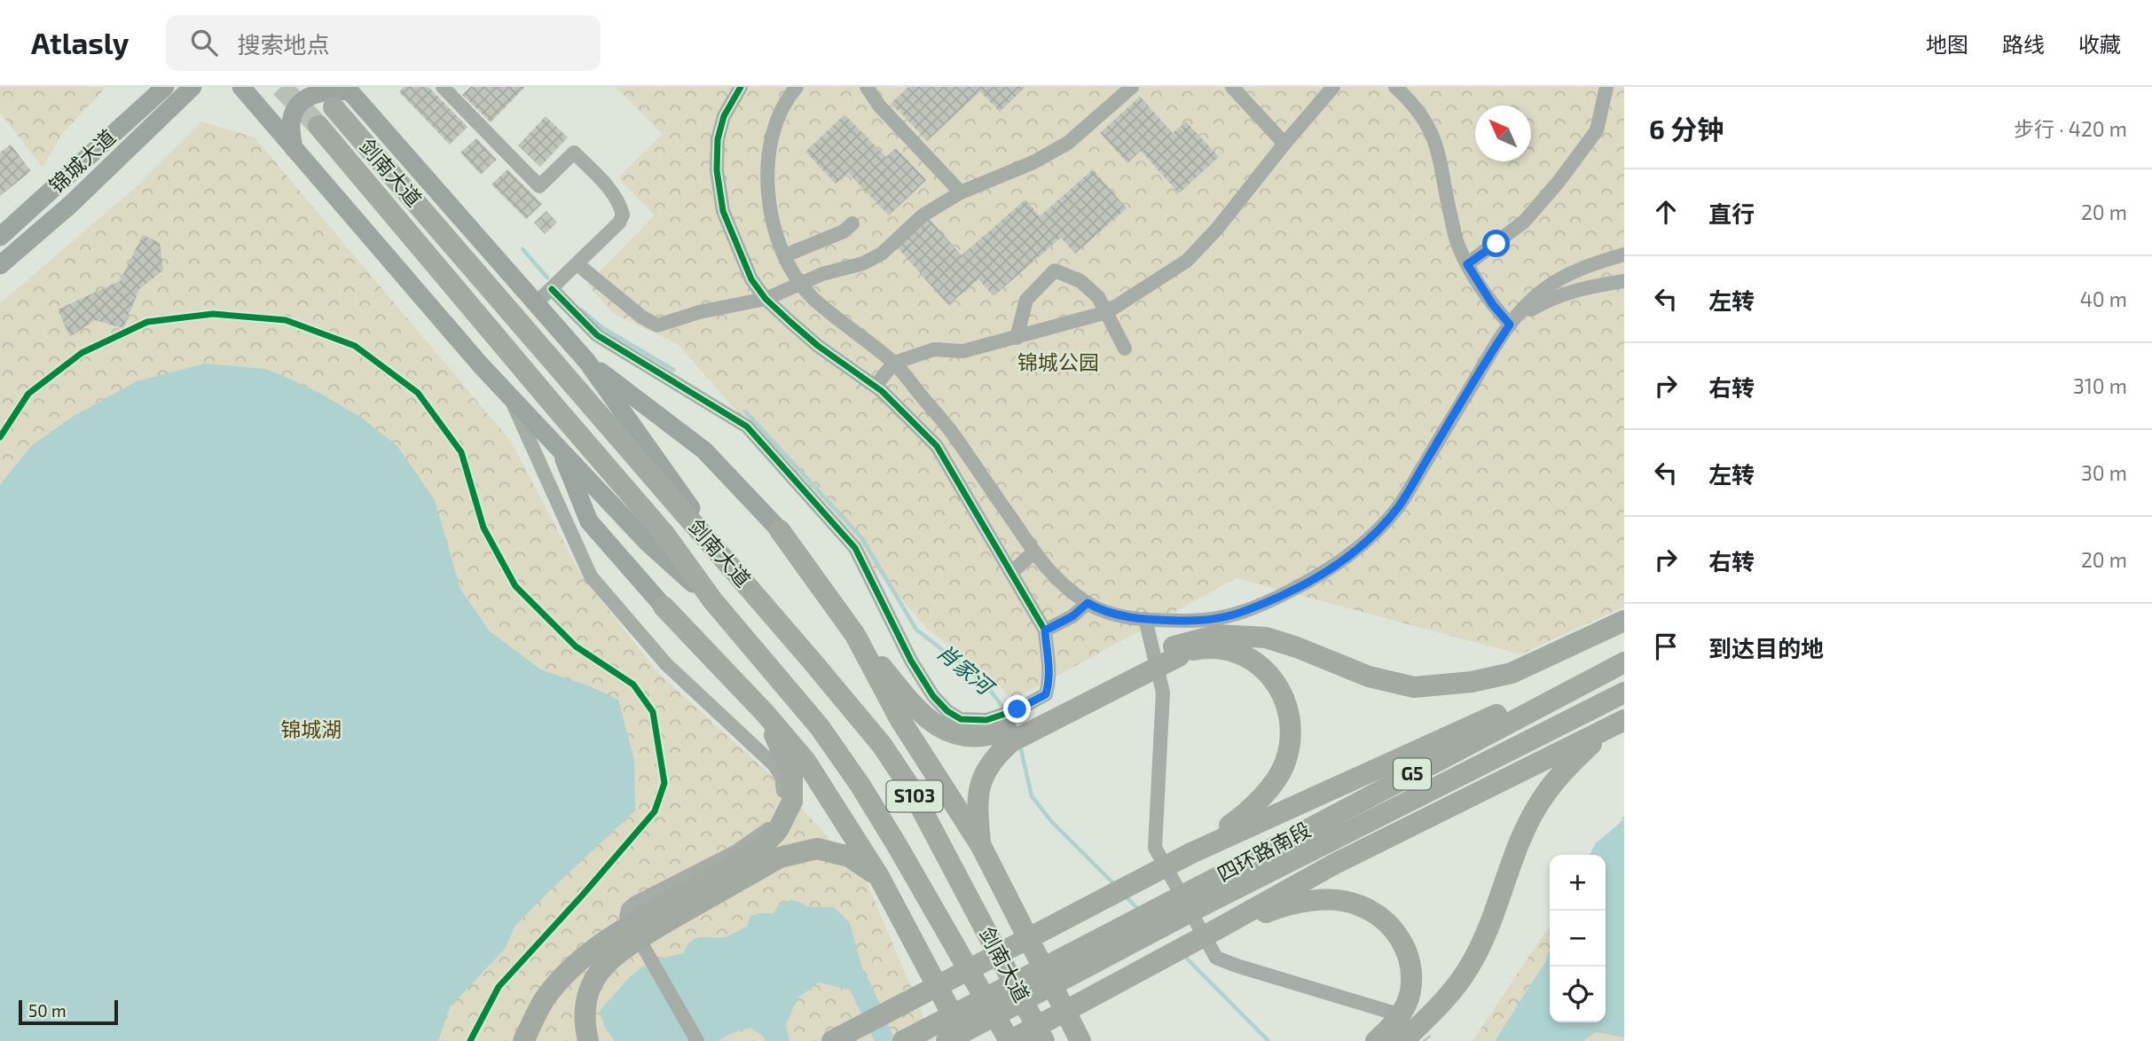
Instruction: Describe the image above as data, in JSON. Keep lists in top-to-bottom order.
{
  "streets": {
    "highway": [
      "剑南大道",
      "G5",
      "S103",
      "四环路南段"
    ],
    "main road": ["锦城大道"]
  },
  "water": ["肖家河"],
  "parks": ["锦城公园", "锦城湖"],
  "scale_bar": "50 m",
  "north": "top left",
  "page": {
    "header": "Atlasly",
    "search": "搜索地点",
    "nav": ["地图", "路线", "收藏"],
    "heading": ["6 分钟", "步行 · 420 m"],
    "list": [
      ["直行", "20 m"],
      ["左转", "40 m"],
      ["右转", "310 m"],
      ["左转", "30 m"],
      ["右转", "20 m"],
      "到达目的地"
    ],
    "map_buttons": ["+", "−"],
    "scale": "50 m"
  }
}
